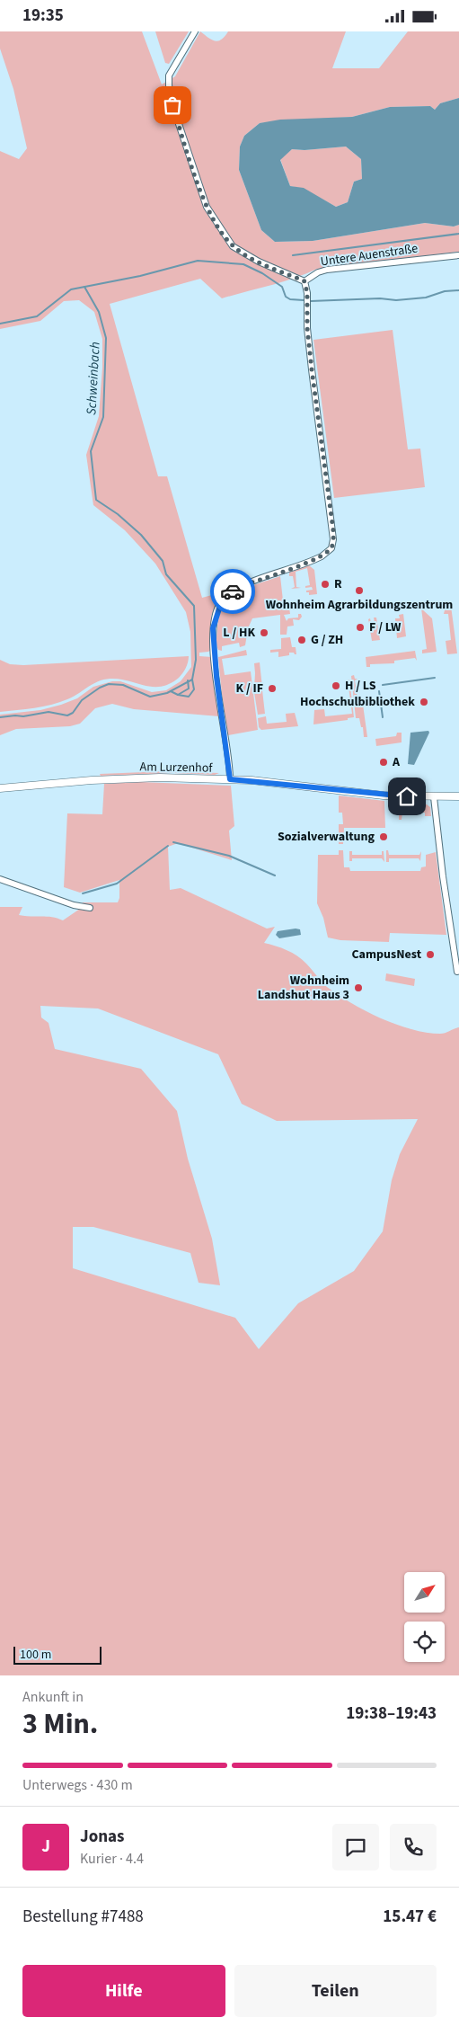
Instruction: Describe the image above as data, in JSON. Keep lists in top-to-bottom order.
{
  "streets": {
    "street": ["Untere Auenstraße", "Am Lurzenhof"]
  },
  "water": ["Schweinbach"],
  "places": [
    "R",
    "Wohnheim Agrarbildungszentrum",
    "F / LW",
    "L / HK",
    "G / ZH",
    "H / LS",
    "K / IF",
    "Hochschulbibliothek",
    "A",
    "Sozialverwaltung",
    "CampusNest",
    "Wohnheim Landshut Haus 3"
  ],
  "scale_bar": "100 m",
  "north": "top right",
  "page": {
    "status": "19:35",
    "scale": "100 m",
    "heading": ["3 Min.", "Ankunft in", "19:38–19:43"],
    "panel": [
      "Jonas",
      "Kurier · 4.4",
      "Bestellung #7488",
      "15.47 €"
    ],
    "bar": "Unterwegs · 430 m",
    "round": "J",
    "buttons": ["Hilfe", "Teilen"]
  }
}
